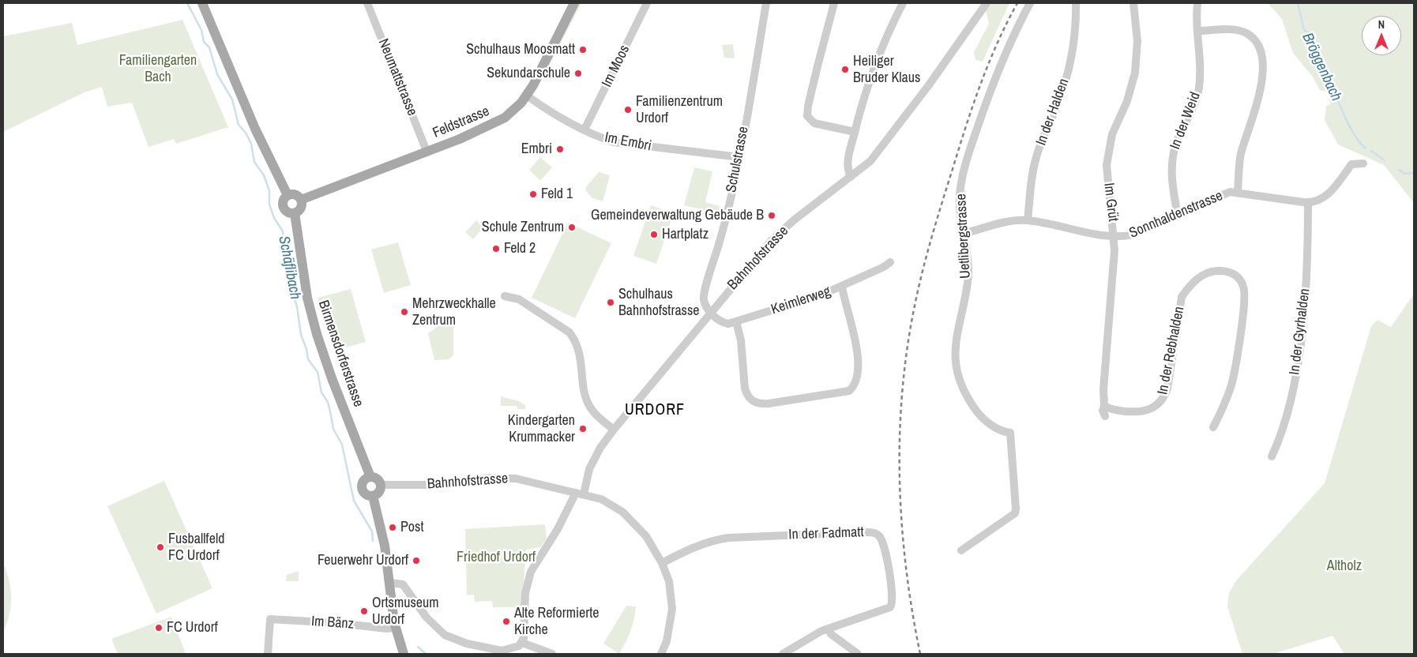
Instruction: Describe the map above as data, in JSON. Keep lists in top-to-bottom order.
{
  "streets": {
    "main road": ["Feldstrasse", "Birmensdorferstrasse"],
    "street": [
      "Im Moos",
      "Neumattstrasse",
      "In der Halden",
      "In der Weid",
      "Im Embri",
      "Schulstrasse",
      "Im Grüt",
      "Sonnhaldenstrasse",
      "Uetlibergstrasse",
      "Bahnhofstrasse",
      "Keimlerweg",
      "In der Gyrhalden",
      "In der Rebhalden",
      "In der Fadmatt",
      "Im Bänz"
    ]
  },
  "crossings": [
    ["Im Moos", "Im Embri"],
    ["Neumattstrasse", "Feldstrasse"],
    ["In der Halden", "Sonnhaldenstrasse"],
    ["In der Weid", "Sonnhaldenstrasse"],
    ["Feldstrasse", "Im Embri"],
    ["Feldstrasse", "Birmensdorferstrasse"],
    ["Im Embri", "Schulstrasse"],
    ["Schulstrasse", "Bahnhofstrasse"],
    ["Schulstrasse", "Keimlerweg"],
    ["Im Grüt", "Sonnhaldenstrasse"],
    ["Im Grüt", "In der Rebhalden"],
    ["Sonnhaldenstrasse", "Uetlibergstrasse"],
    ["Sonnhaldenstrasse", "In der Gyrhalden"],
    ["Bahnhofstrasse", "Keimlerweg"],
    ["Bahnhofstrasse", "Birmensdorferstrasse"]
  ],
  "districts": ["URDORF"],
  "water": ["Bröggenbach", "Schäflibach"],
  "parks": ["Familiengarten Bach", "Friedhof Urdorf", "Altholz"],
  "places": [
    "Schulhaus Moosmatt",
    "Heiliger Bruder Klaus",
    "Sekundarschule",
    "Familienzentrum Urdorf",
    "Embri",
    "Feld 1",
    "Gemeindeverwaltung Gebäude B",
    "Schule Zentrum",
    "Hartplatz",
    "Feld 2",
    "Schulhaus Bahnhofstrasse",
    "Mehrzweckhalle Zentrum",
    "Kindergarten Krummacker",
    "Post",
    "Fusballfeld FC Urdorf",
    "Feuerwehr Urdorf",
    "Ortsmuseum Urdorf",
    "Alte Reformierte Kirche",
    "FC Urdorf"
  ],
  "north": "top"
}
